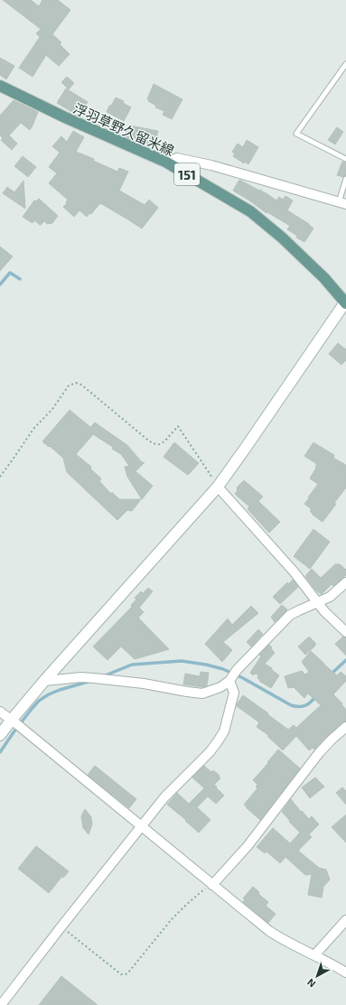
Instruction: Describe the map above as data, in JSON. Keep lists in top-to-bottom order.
{
  "streets": {
    "main road": ["浮羽草野久留米線", "151"]
  },
  "north": "bottom left"
}
